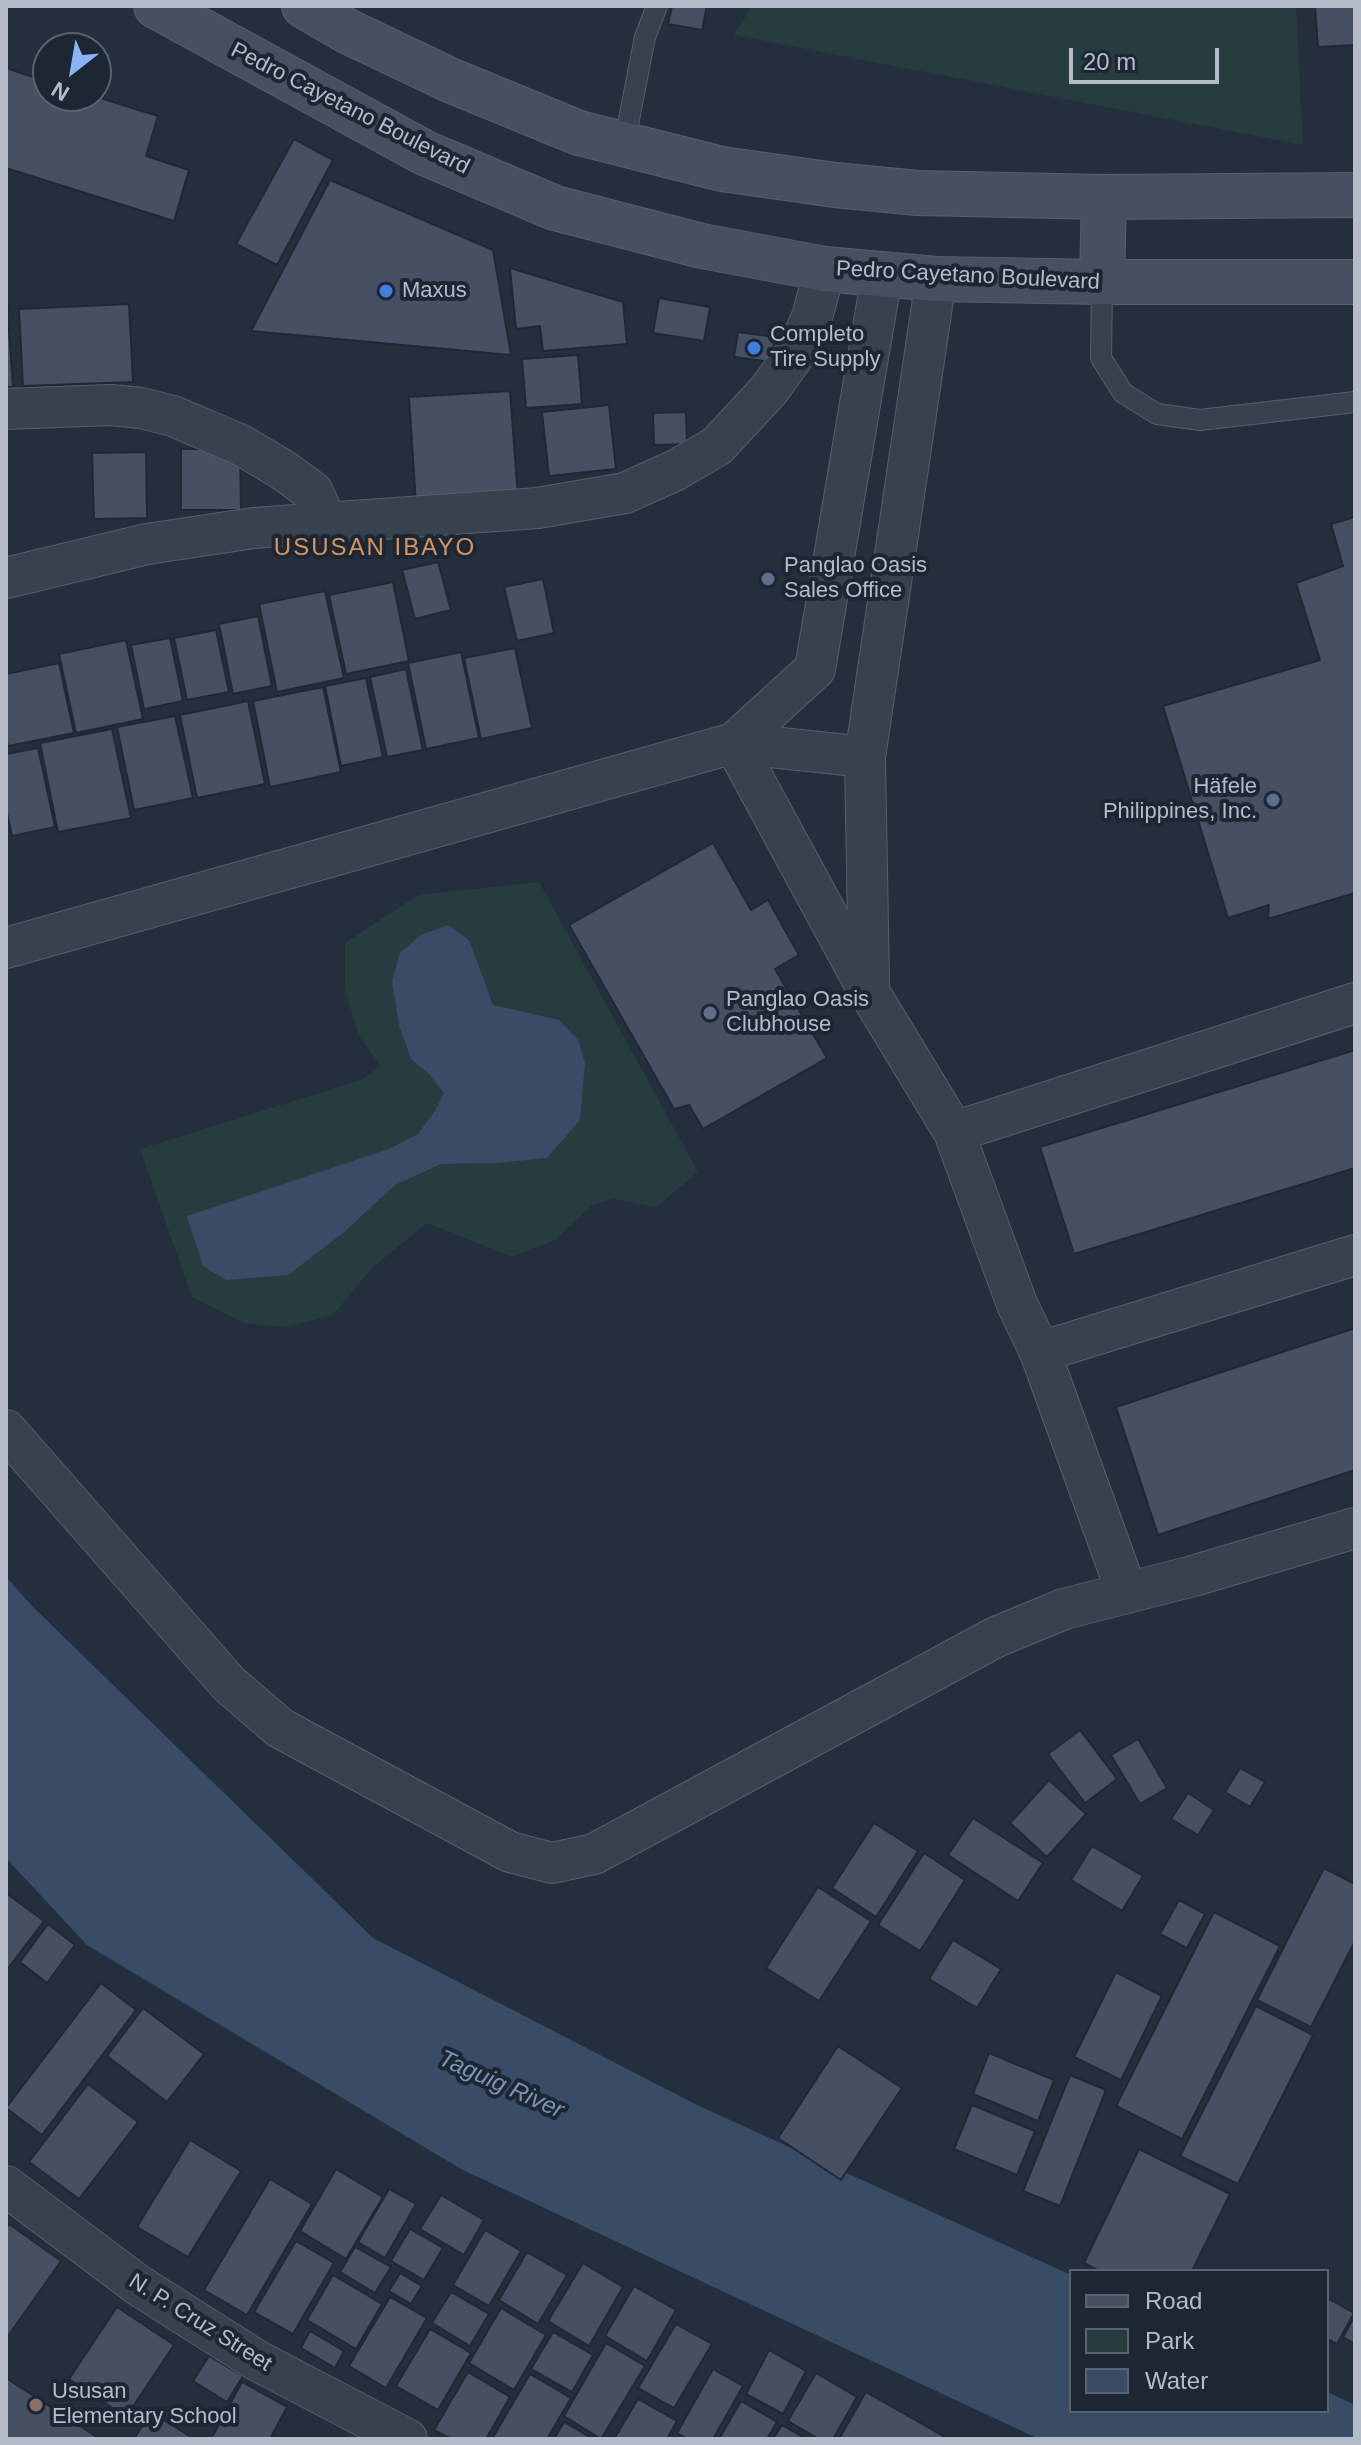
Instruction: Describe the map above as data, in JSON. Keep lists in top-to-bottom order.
{
  "streets": {
    "main road": ["Pedro Cayetano Boulevard"],
    "street": ["N. P. Cruz Street"]
  },
  "districts": ["USUSAN IBAYO"],
  "water": ["Taguig River"],
  "places": [
    "Maxus",
    "Completo Tire Supply",
    "Panglao Oasis Sales Office",
    "Häfele Philippines, Inc.",
    "Panglao Oasis Clubhouse",
    "Ususan Elementary School"
  ],
  "legend": ["Road", "Park", "Water"],
  "scale_bar": "20 m",
  "north": "bottom left"
}
